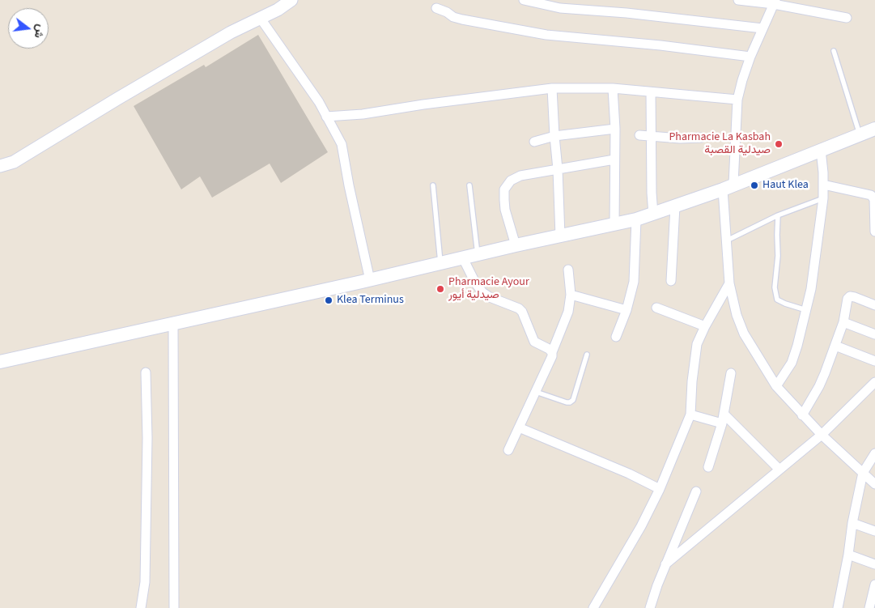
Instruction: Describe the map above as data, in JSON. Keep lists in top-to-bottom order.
{
  "places": [
    "Pharmacie La Kasbah صيدلية القصبة",
    "Haut Klea",
    "Pharmacie Ayour صيدلية أيور",
    "Klea Terminus"
  ],
  "north": "right"
}
